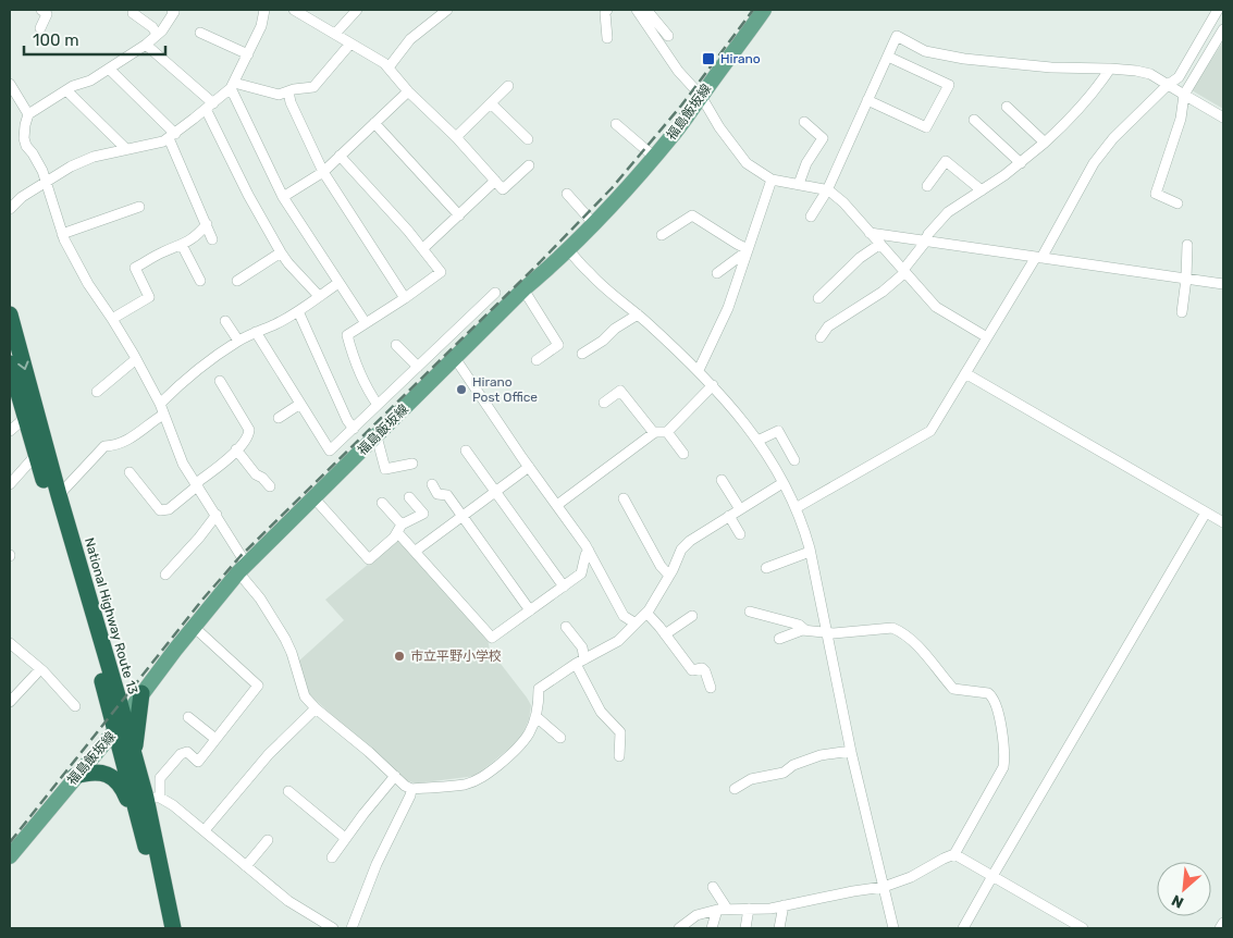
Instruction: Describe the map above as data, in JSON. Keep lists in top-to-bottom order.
{
  "streets": {
    "highway": ["National Highway Route 13"],
    "main road": ["福島飯坂線"]
  },
  "crossings": [
    ["福島飯坂線", "National Highway Route 13"]
  ],
  "places": {
    "transit": ["Hirano"],
    "other": ["Hirano Post Office", "市立平野小学校"]
  },
  "scale_bar": "100 m",
  "north": "bottom left"
}
